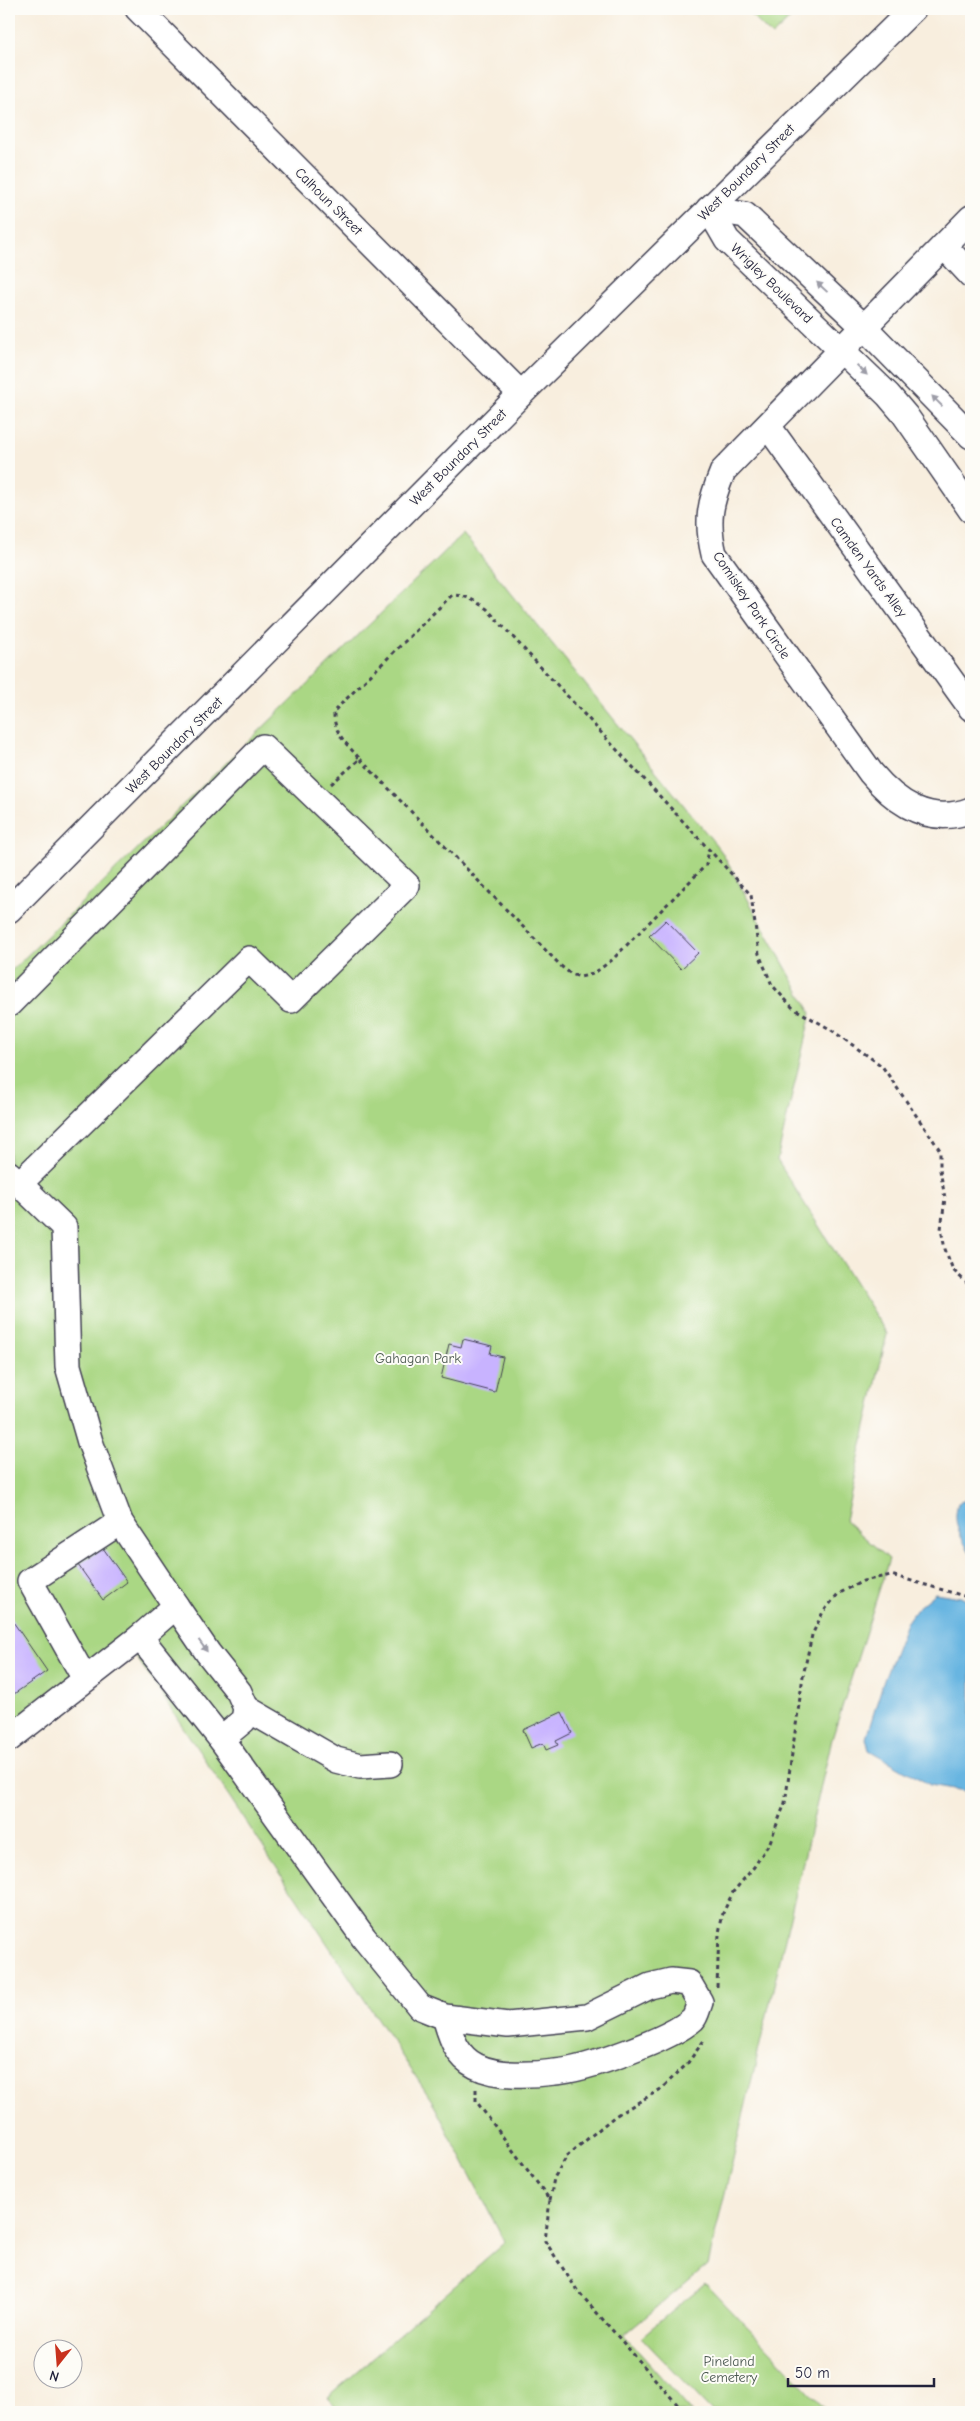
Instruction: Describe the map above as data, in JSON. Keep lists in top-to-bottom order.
{
  "streets": {
    "street": [
      "West Boundary Street",
      "Calhoun Street",
      "Wrigley Boulevard",
      "Camden Yards Alley",
      "Comiskey Park Circle"
    ]
  },
  "crossings": [
    ["West Boundary Street", "Calhoun Street"],
    ["West Boundary Street", "Wrigley Boulevard"],
    ["Wrigley Boulevard", "Comiskey Park Circle"],
    ["Camden Yards Alley", "Comiskey Park Circle"]
  ],
  "parks": ["Gahagan Park", "Pineland Cemetery"],
  "scale_bar": "50 m",
  "north": "bottom"
}
